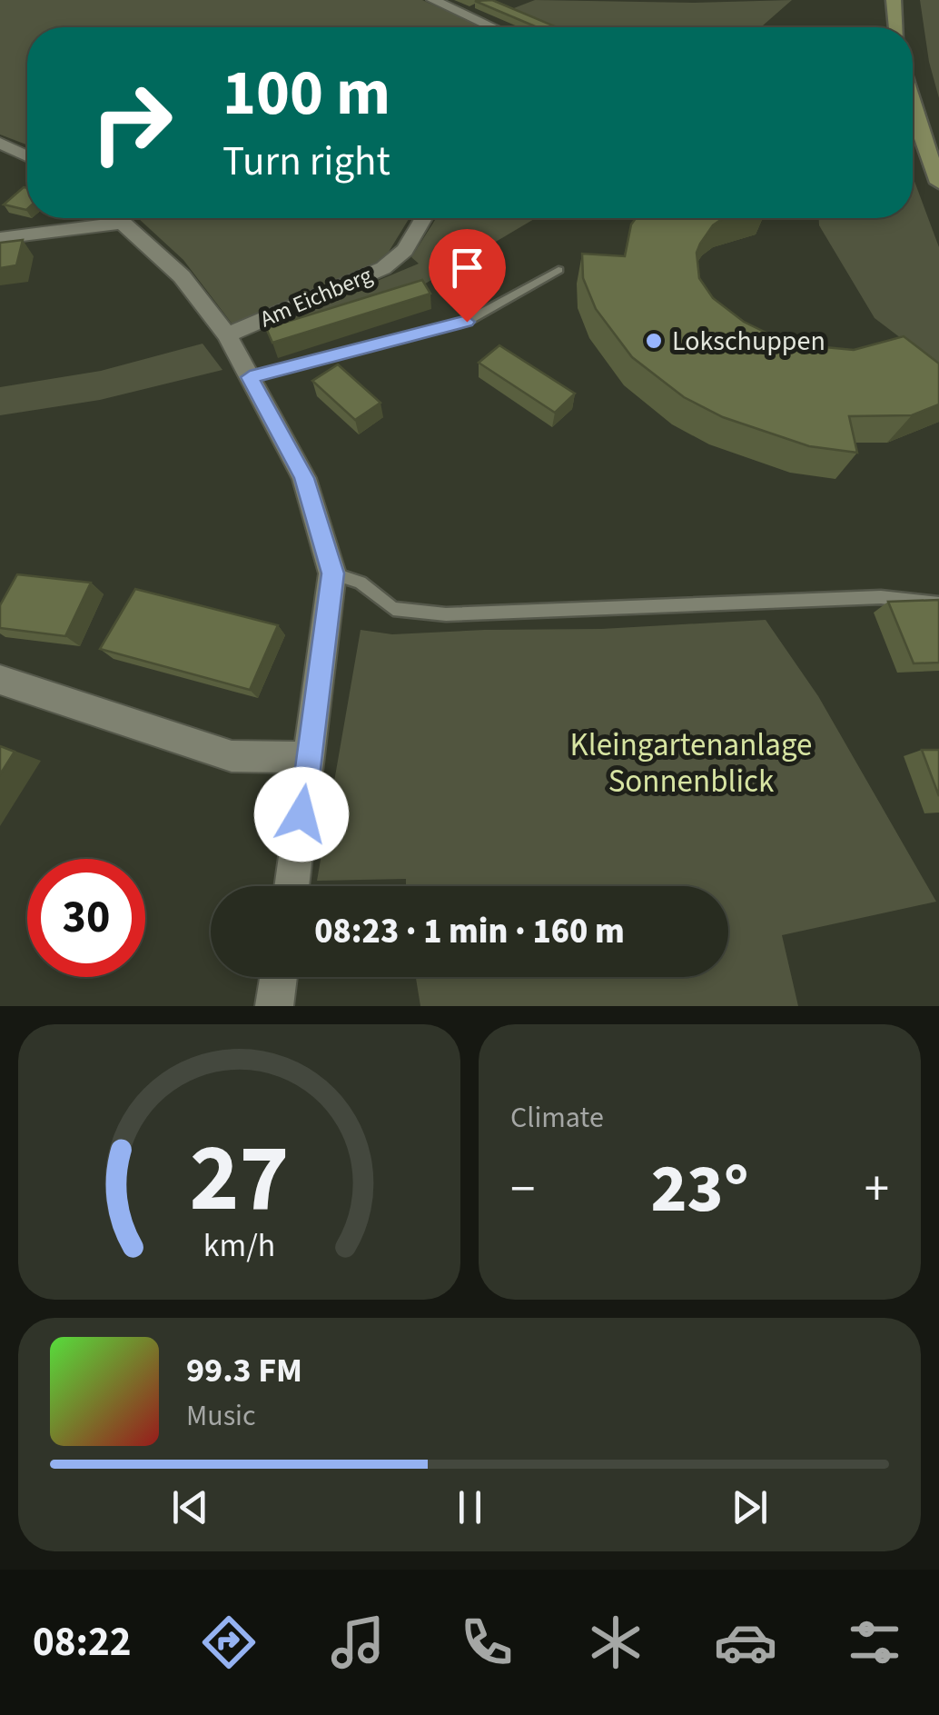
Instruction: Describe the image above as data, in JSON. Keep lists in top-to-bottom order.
{
  "streets": {
    "street": ["Am Eichberg"]
  },
  "parks": ["Kleingartenanlage Sonnenblick"],
  "places": ["Lokschuppen"],
  "page": {
    "turn": ["100 m", "Turn right"],
    "limit": "30",
    "trip": "08:23 · 1 min · 160 m",
    "tile": "Climate",
    "heat": ["−", "23°", "+"],
    "song": ["99.3 FM", "Music"],
    "tabs": "08:22",
    "gauge": ["27", "km/h"]
  }
}
